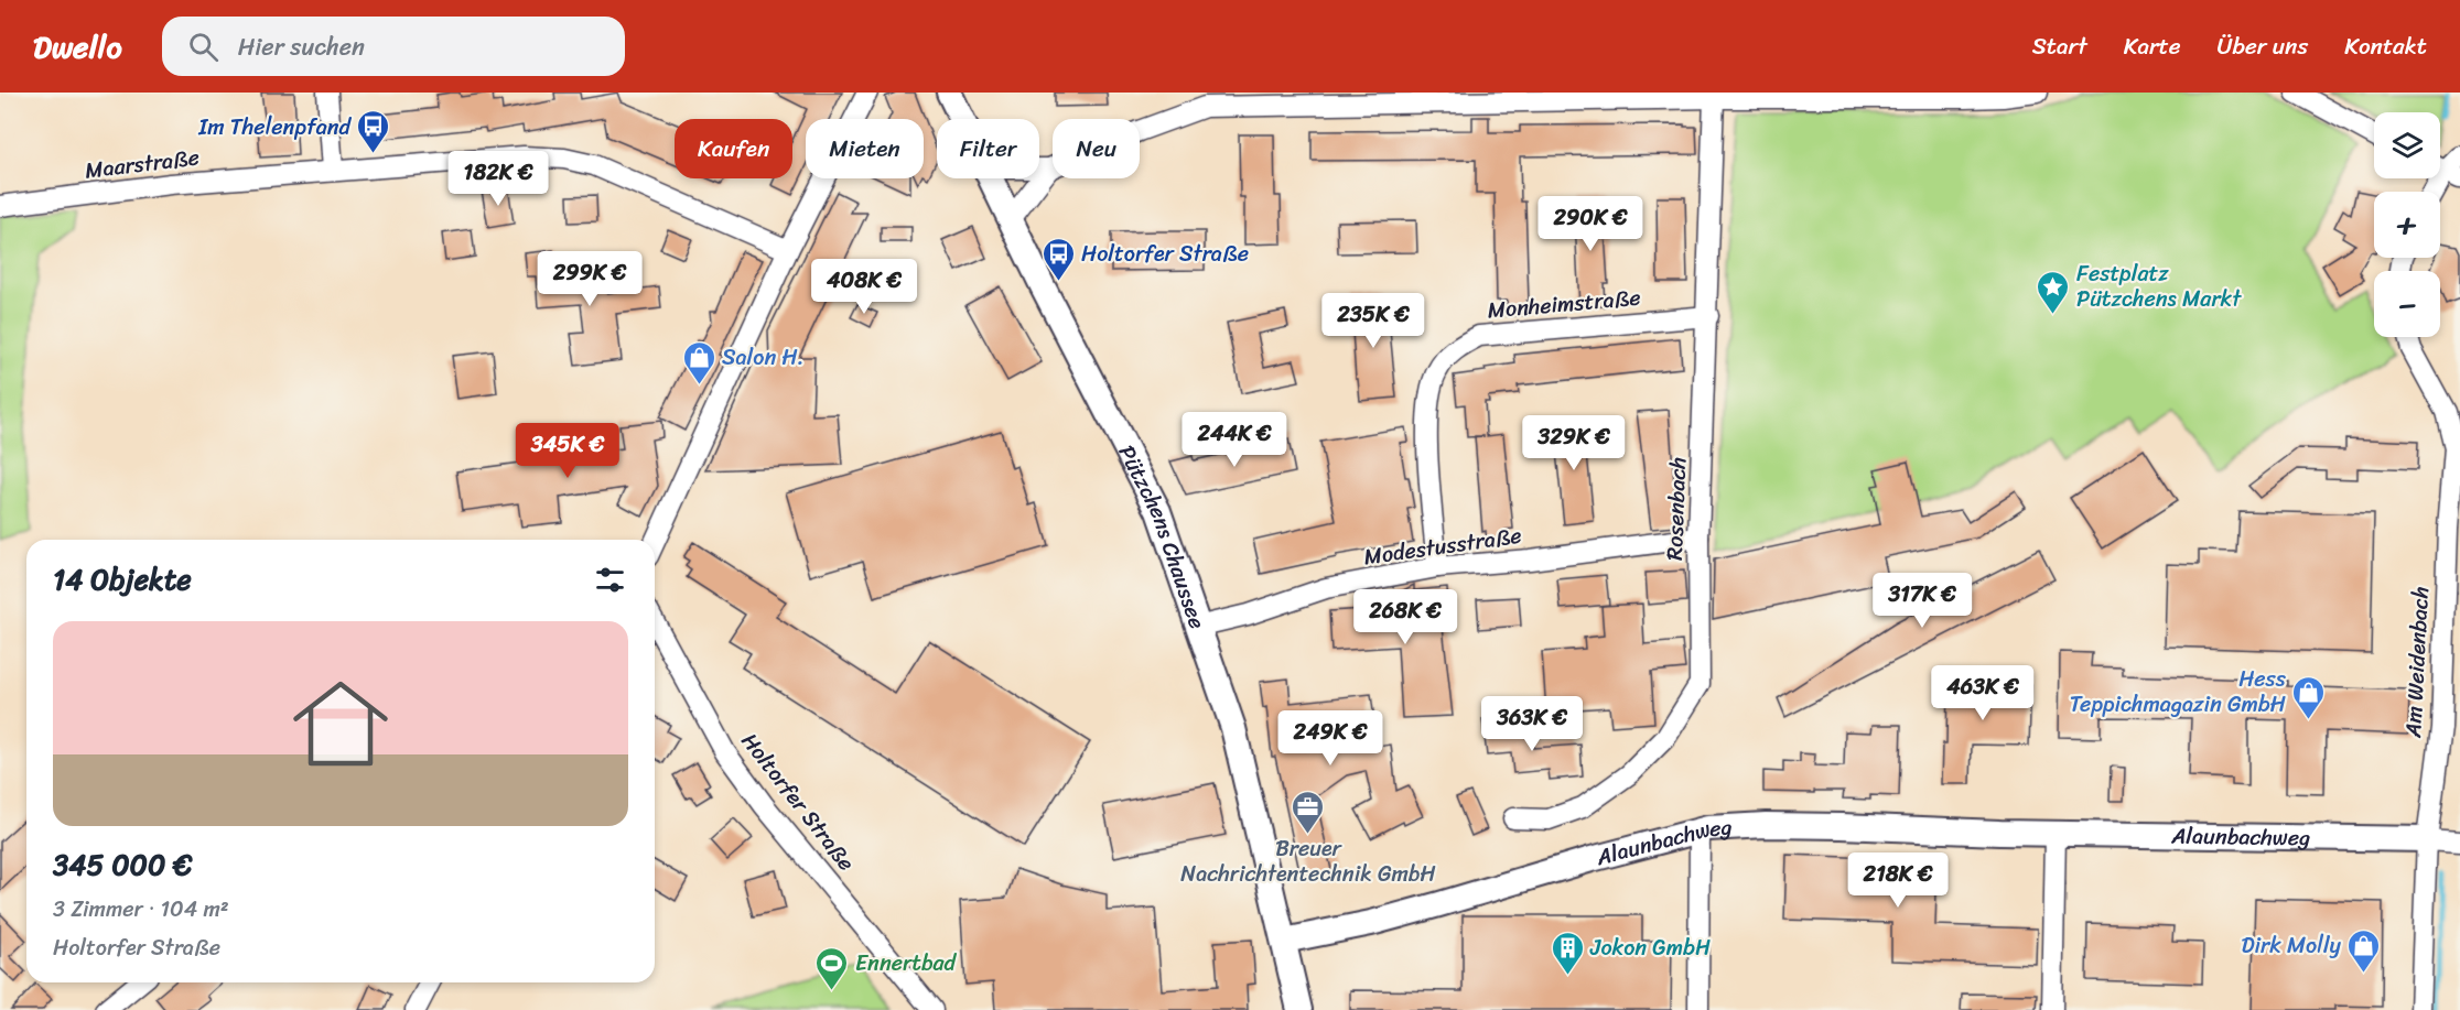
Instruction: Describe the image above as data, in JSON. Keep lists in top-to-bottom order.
{
  "streets": {
    "street": [
      "Maarstraße",
      "Monheimstraße",
      "Rosenbach",
      "Pützchens Chaussee",
      "Modestusstraße",
      "Am Weidenbach",
      "Holtorfer Straße",
      "Alaunbachweg"
    ]
  },
  "crossings": [
    ["Monheimstraße", "Rosenbach"],
    ["Monheimstraße", "Modestusstraße"],
    ["Rosenbach", "Modestusstraße"],
    ["Pützchens Chaussee", "Modestusstraße"],
    ["Pützchens Chaussee", "Alaunbachweg"],
    ["Am Weidenbach", "Alaunbachweg"]
  ],
  "places": {
    "bus stop": ["Im Thelenpfand", "Holtorfer Straße"],
    "place": ["Festplatz Pützchens Markt"],
    "shop": ["Salon H.", "Hess Teppichmagazin GmbH", "Dirk Molly"],
    "office": ["Breuer Nachrichtentechnik GmbH"],
    "building": ["Jokon GmbH"],
    "sports": ["Ennertbad"]
  },
  "page": {
    "header": "Dwello",
    "search": "Hier suchen",
    "nav": [
      "Start",
      "Karte",
      "Über uns",
      "Kontakt"
    ],
    "map_buttons": ["+", "−"],
    "chip": [
      "Kaufen",
      "Mieten",
      "Filter",
      "Neu"
    ],
    "price": [
      "182K €",
      "290K €",
      "299K €",
      "408K €",
      "235K €",
      "244K €",
      "329K €",
      "345K €",
      "317K €",
      "268K €",
      "463K €",
      "363K €",
      "249K €",
      "218K €"
    ],
    "heading": "14 Objekte",
    "list": [
      {
        "name": "345 000 €",
        "note": "3 Zimmer · 104 m² · Holtorfer Straße"
      }
    ]
  }
}
